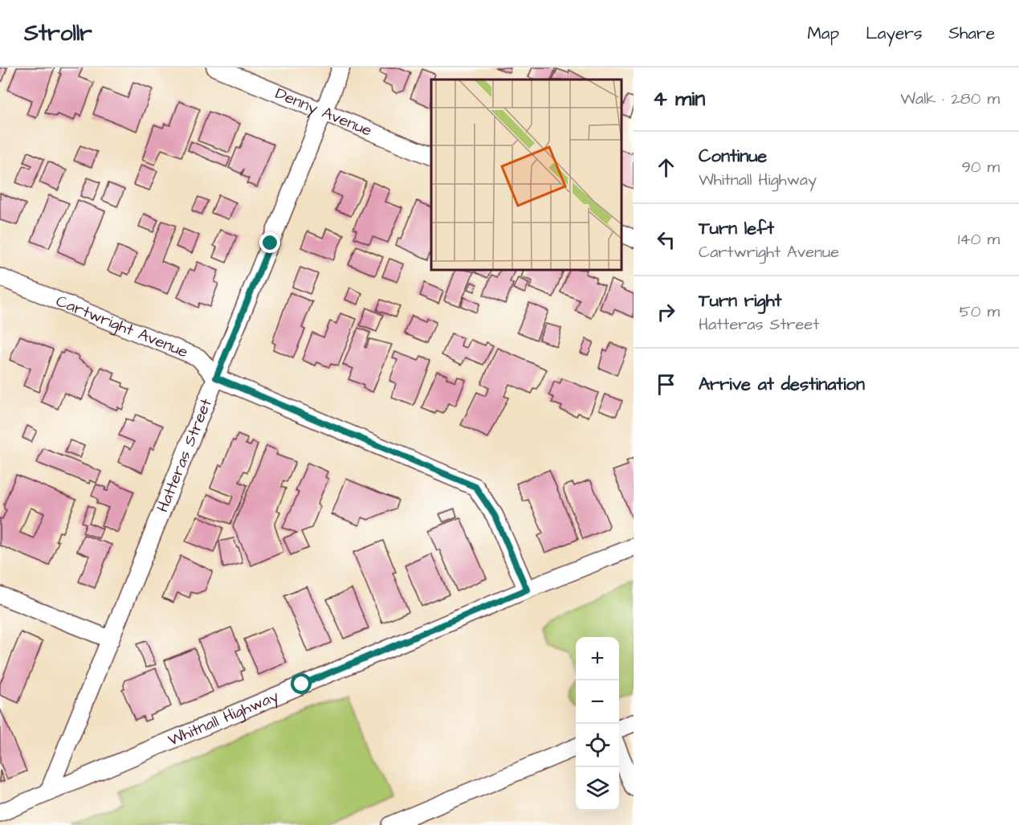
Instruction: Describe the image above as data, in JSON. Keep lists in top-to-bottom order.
{
  "streets": {
    "street": [
      "Denny Avenue",
      "Cartwright Avenue",
      "Hatteras Street",
      "Whitnall Highway"
    ]
  },
  "crossings": [
    ["Denny Avenue", "Hatteras Street"],
    ["Cartwright Avenue", "Hatteras Street"],
    ["Cartwright Avenue", "Whitnall Highway"],
    ["Hatteras Street", "Whitnall Highway"]
  ],
  "page": {
    "header": "Strollr",
    "nav": ["Map", "Layers", "Share"],
    "heading": ["4 min", "Walk · 280 m"],
    "list": [
      ["Continue", "Whitnall Highway", "90 m"],
      ["Turn left", "Cartwright Avenue", "140 m"],
      ["Turn right", "Hatteras Street", "50 m"],
      "Arrive at destination"
    ],
    "map_buttons": ["+", "−"]
  }
}
